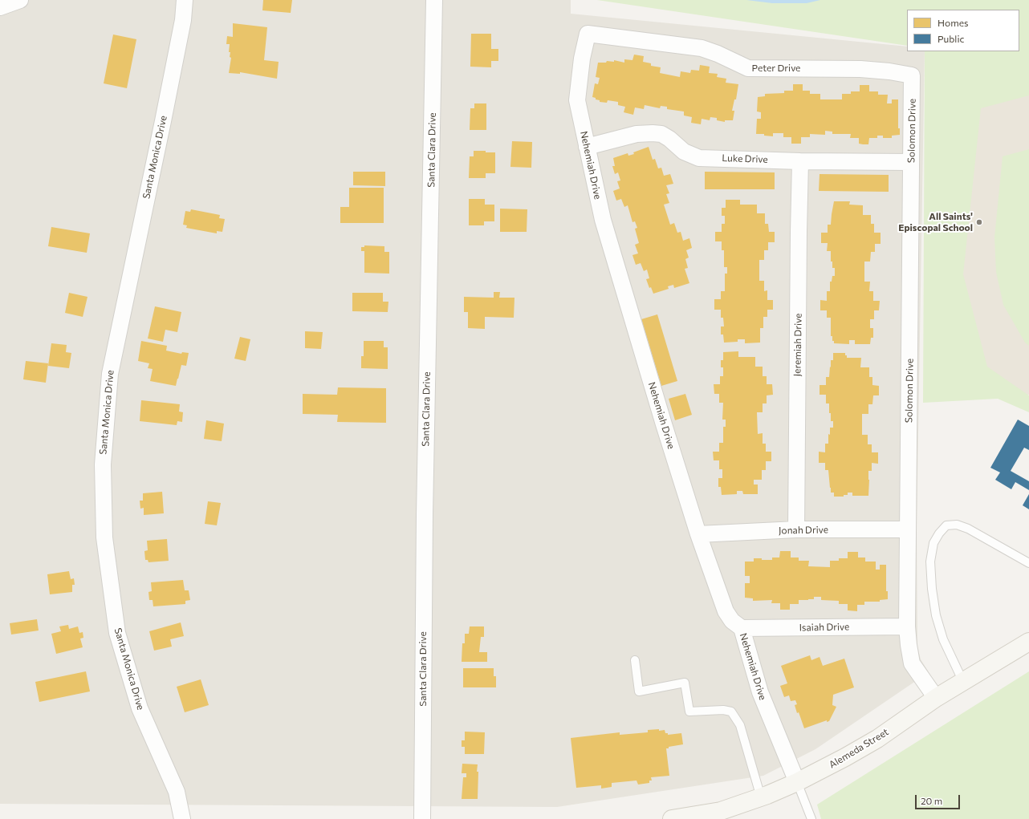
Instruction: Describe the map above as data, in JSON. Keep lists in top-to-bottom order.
{
  "streets": {
    "street": [
      "Peter Drive",
      "Solomon Drive",
      "Santa Clara Drive",
      "Santa Monica Drive",
      "Luke Drive",
      "Nehemiah Drive",
      "Jeremiah Drive",
      "Jonah Drive",
      "Isaiah Drive",
      "Alemeda Street"
    ]
  },
  "crossings": [
    ["Peter Drive", "Solomon Drive"],
    ["Peter Drive", "Nehemiah Drive"],
    ["Solomon Drive", "Luke Drive"],
    ["Solomon Drive", "Jonah Drive"],
    ["Solomon Drive", "Isaiah Drive"],
    ["Solomon Drive", "Alemeda Street"],
    ["Luke Drive", "Nehemiah Drive"],
    ["Luke Drive", "Jeremiah Drive"],
    ["Nehemiah Drive", "Jonah Drive"],
    ["Nehemiah Drive", "Isaiah Drive"],
    ["Nehemiah Drive", "Alemeda Street"],
    ["Jeremiah Drive", "Jonah Drive"]
  ],
  "places": ["All Saints' Episcopal School"],
  "legend": ["Homes", "Public"],
  "scale_bar": "20 m"
}
